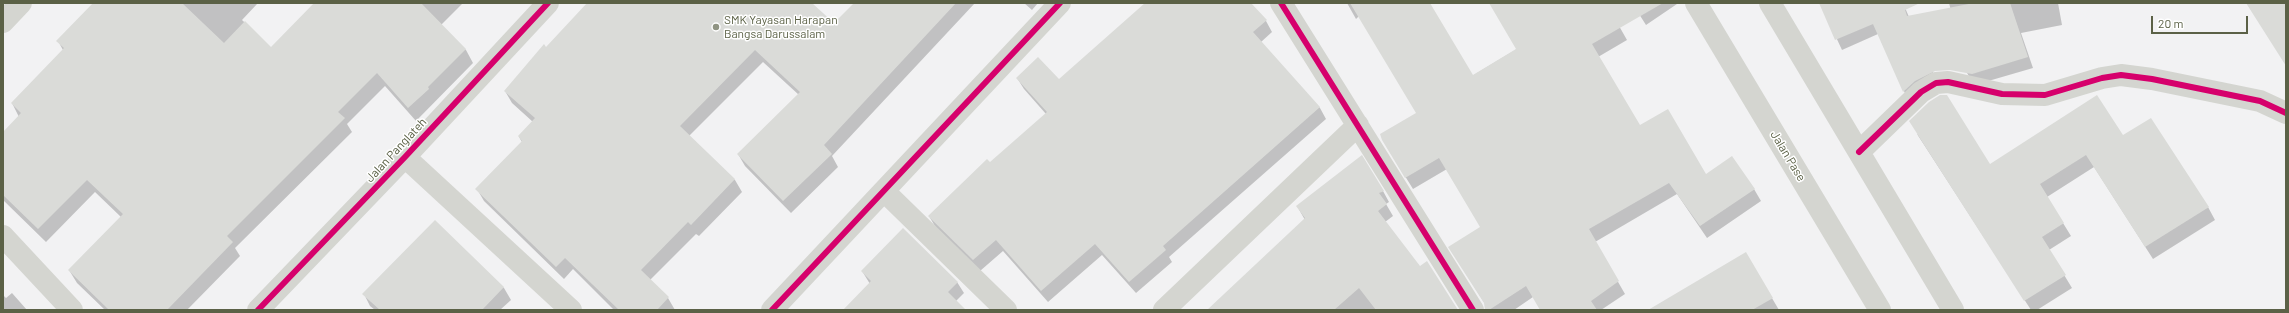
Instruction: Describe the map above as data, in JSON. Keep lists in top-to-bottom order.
{
  "streets": {
    "street": ["Jalan Panglateh", "Jalan Pase"]
  },
  "places": ["SMK Yayasan Harapan Bangsa Darussalam"],
  "scale_bar": "20 m"
}
